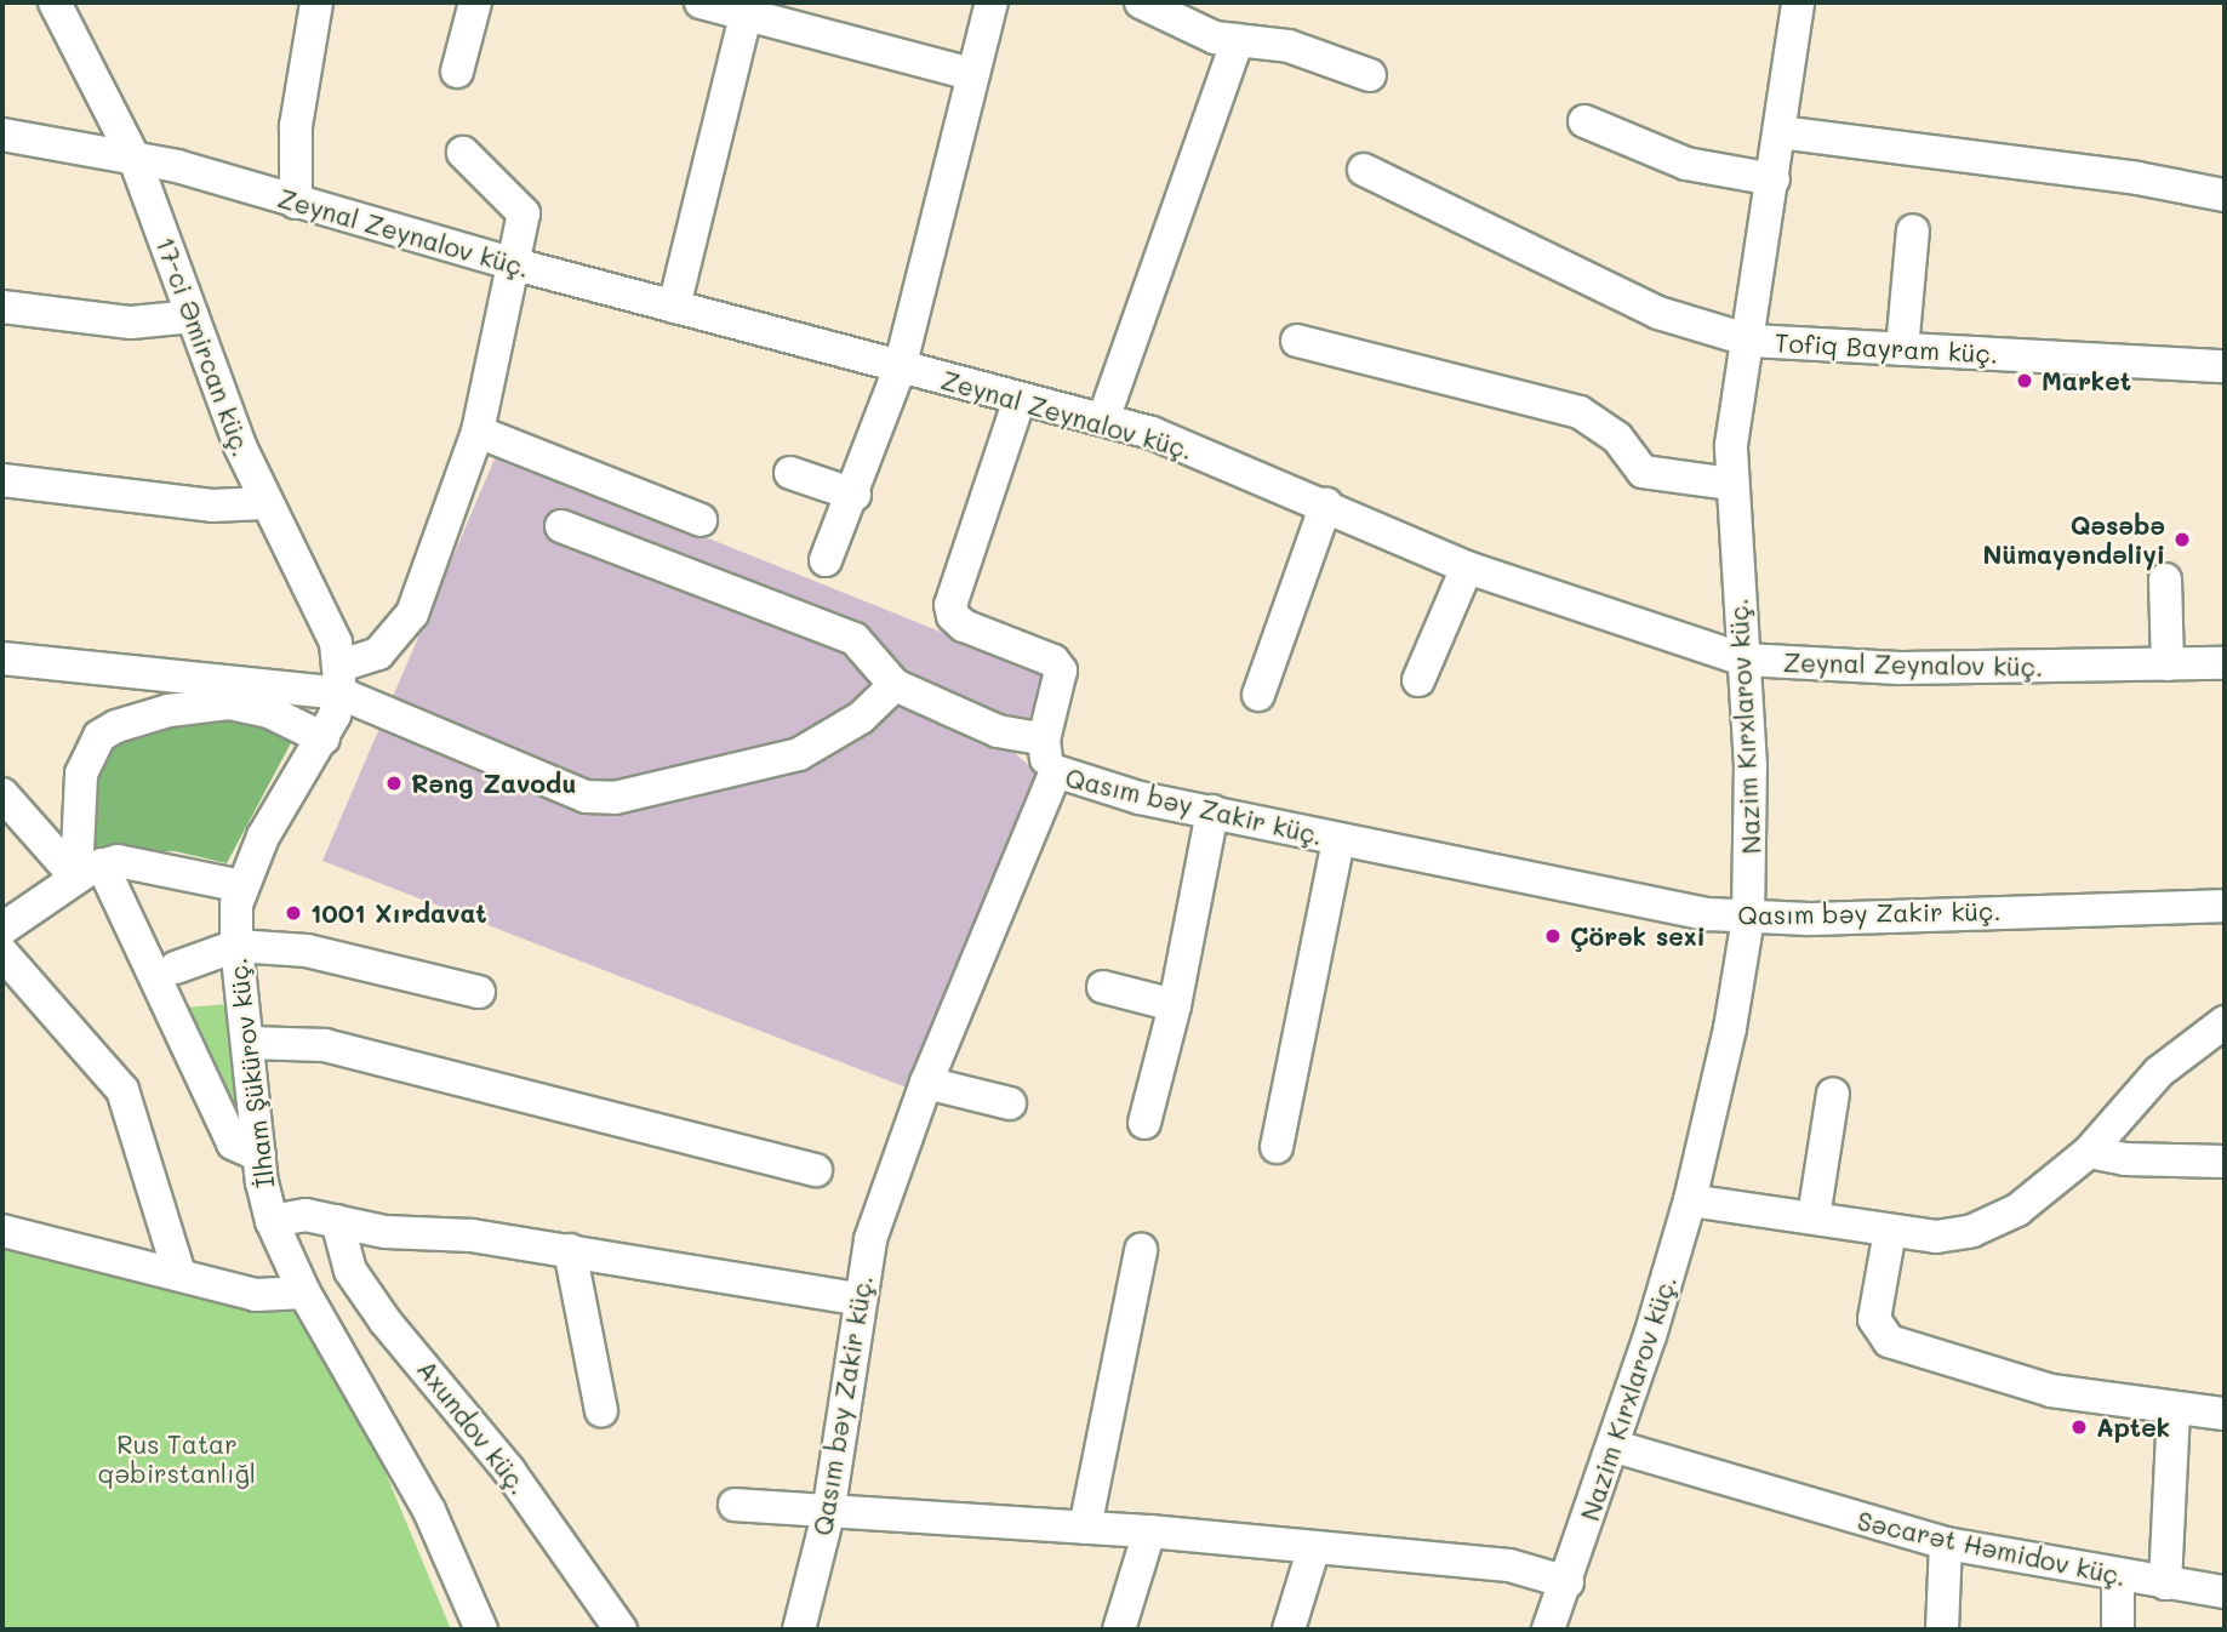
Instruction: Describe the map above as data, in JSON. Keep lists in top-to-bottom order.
{
  "streets": {
    "street": [
      "Zeynal Zeynalov küç.",
      "17-ci Əmircan küç.",
      "Tofiq Bayram küç.",
      "Nazim Kırxlarov küç.",
      "Qasım bəy Zakir küç.",
      "İlham Şükürov küç.",
      "Axundov küç.",
      "Səcarət Həmidov küç."
    ]
  },
  "crossings": [
    ["Zeynal Zeynalov küç.", "17-ci Əmircan küç."],
    ["Zeynal Zeynalov küç.", "Nazim Kırxlarov küç."],
    ["17-ci Əmircan küç.", "İlham Şükürov küç."],
    ["Tofiq Bayram küç.", "Nazim Kırxlarov küç."],
    ["Nazim Kırxlarov küç.", "Qasım bəy Zakir küç."],
    ["Nazim Kırxlarov küç.", "Səcarət Həmidov küç."]
  ],
  "parks": ["Rus Tatar qəbirstanlığl"],
  "places": [
    "Market",
    "Qəsəbə Nümayəndəliyi",
    "Rəng Zavodu",
    "1001 Xırdavat",
    "Çörək sexi",
    "Aptek"
  ]
}
